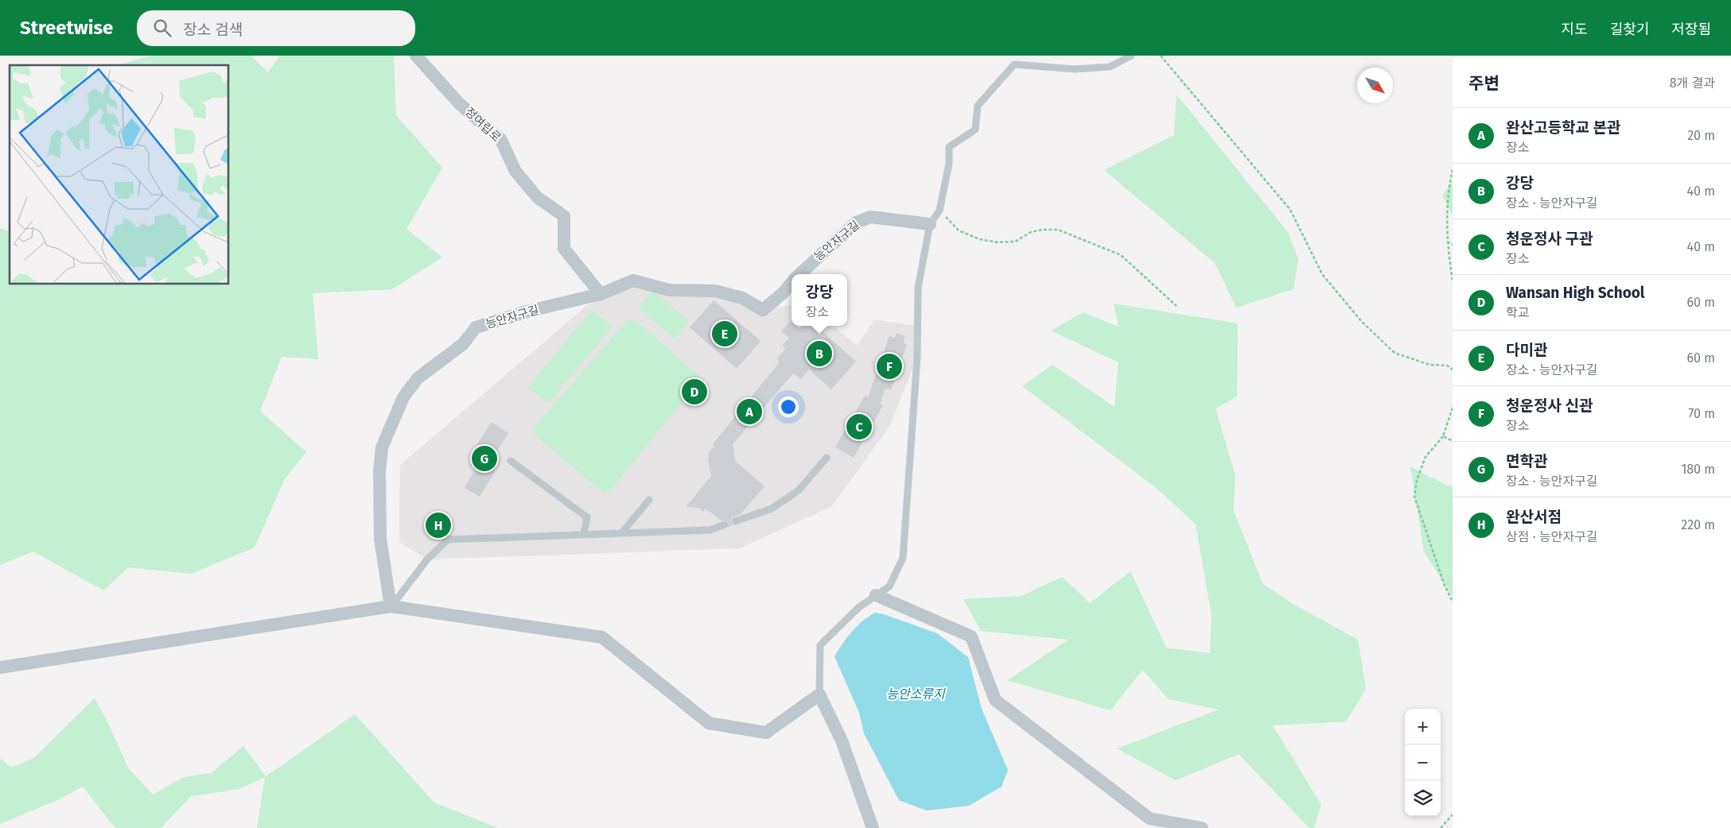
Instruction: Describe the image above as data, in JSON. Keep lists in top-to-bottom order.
{
  "streets": {
    "street": ["정여립로", "능안자구길"]
  },
  "crossings": [
    ["정여립로", "능안자구길"]
  ],
  "water": ["능안소류지"],
  "north": "bottom right",
  "page": {
    "header": "Streetwise",
    "search": "장소 검색",
    "nav": ["지도", "길찾기", "저장됨"],
    "heading": ["주변", "8개 결과"],
    "list": [
      {
        "mark": "A",
        "name": "완산고등학교 본관",
        "note": "장소",
        "value": "20 m"
      },
      {
        "mark": "B",
        "name": "강당",
        "note": "장소 · 능안자구길",
        "value": "40 m"
      },
      {
        "mark": "C",
        "name": "청운정사 구관",
        "note": "장소",
        "value": "40 m"
      },
      {
        "mark": "D",
        "name": "Wansan High School",
        "note": "학교",
        "value": "60 m"
      },
      {
        "mark": "E",
        "name": "다미관",
        "note": "장소 · 능안자구길",
        "value": "60 m"
      },
      {
        "mark": "F",
        "name": "청운정사 신관",
        "note": "장소",
        "value": "70 m"
      },
      {
        "mark": "G",
        "name": "면학관",
        "note": "장소 · 능안자구길",
        "value": "180 m"
      },
      {
        "mark": "H",
        "name": "완산서점",
        "note": "상점 · 능안자구길",
        "value": "220 m"
      }
    ],
    "popup": ["강당", "장소"],
    "pins": [
      "E",
      "B",
      "F",
      "D",
      "A",
      "C",
      "G",
      "H"
    ],
    "map_buttons": ["+", "−"]
  }
}
